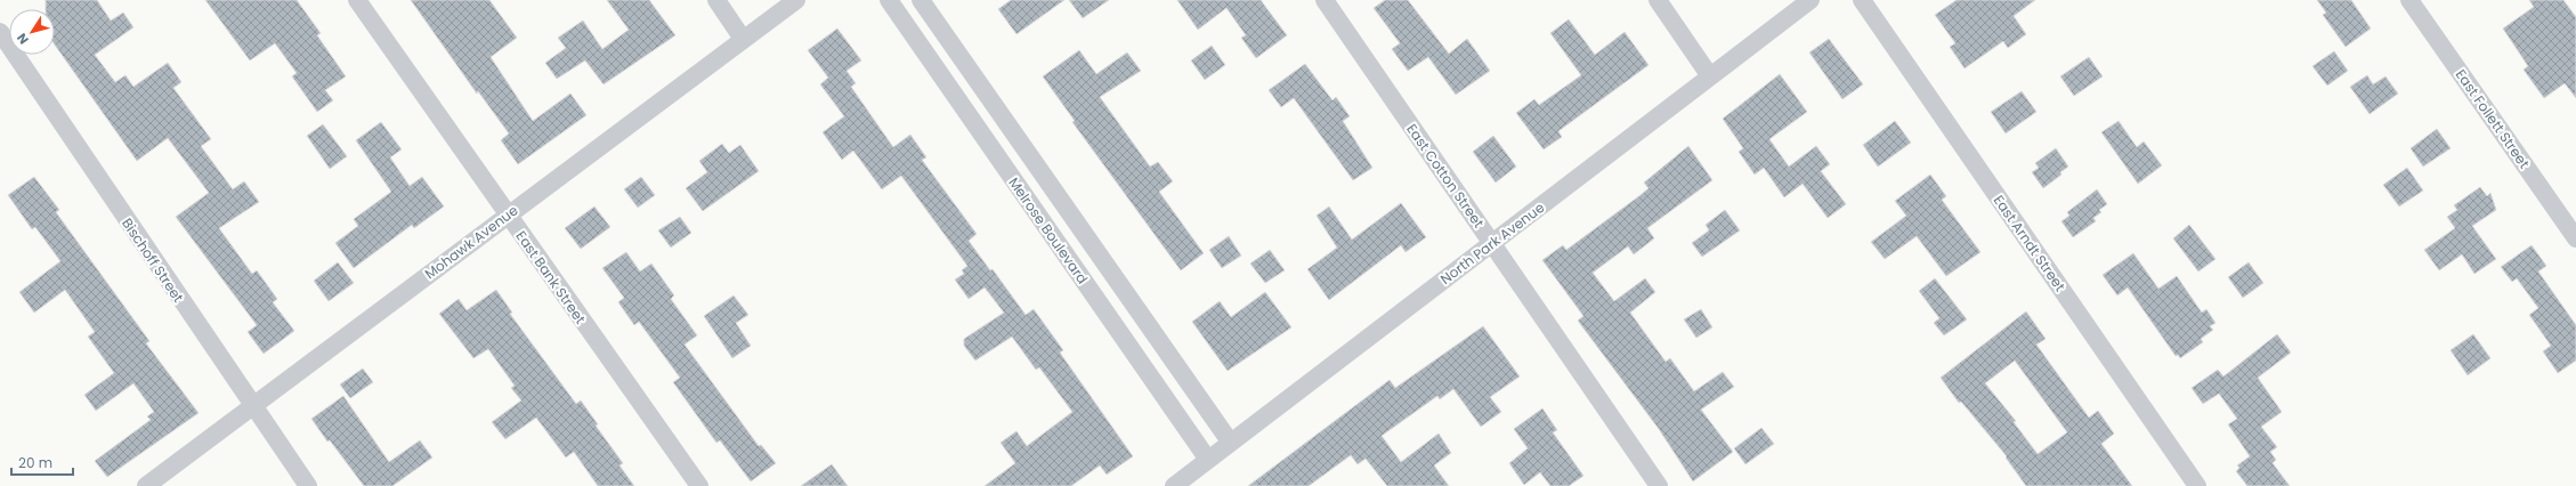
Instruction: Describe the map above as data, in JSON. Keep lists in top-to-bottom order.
{
  "streets": {
    "street": [
      "East Follett Street",
      "East Cotton Street",
      "Melrose Boulevard",
      "Mohawk Avenue",
      "North Park Avenue",
      "East Arndt Street",
      "Bischoff Street",
      "East Bank Street"
    ]
  },
  "crossings": [
    ["East Cotton Street", "North Park Avenue"],
    ["Melrose Boulevard", "North Park Avenue"],
    ["Mohawk Avenue", "Bischoff Street"],
    ["Mohawk Avenue", "East Bank Street"]
  ],
  "scale_bar": "20 m",
  "north": "bottom left"
}
